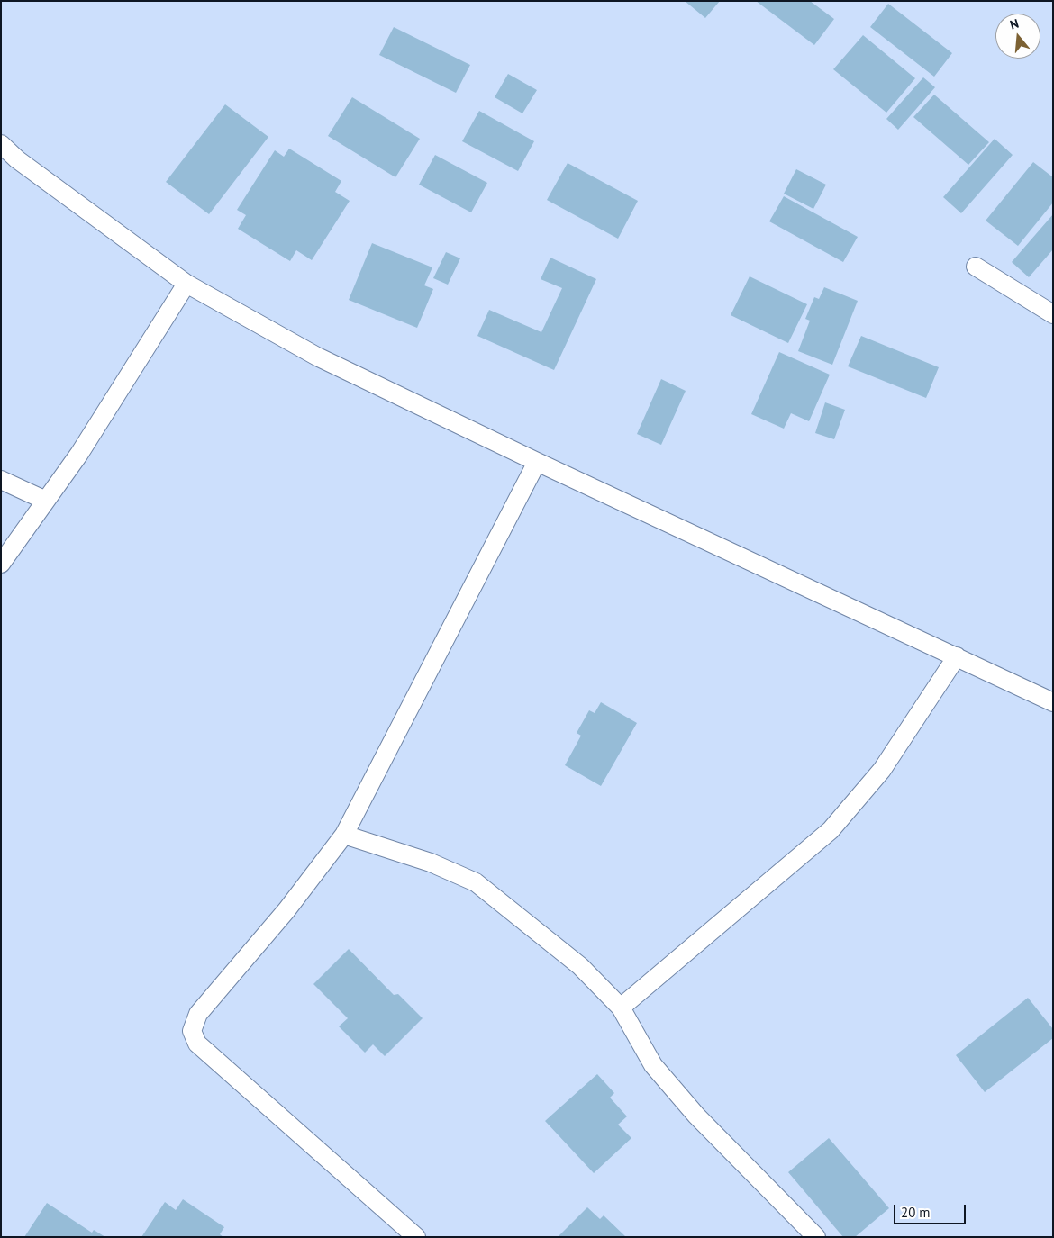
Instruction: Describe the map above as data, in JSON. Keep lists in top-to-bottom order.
{
  "scale_bar": "20 m",
  "north": "top"
}
